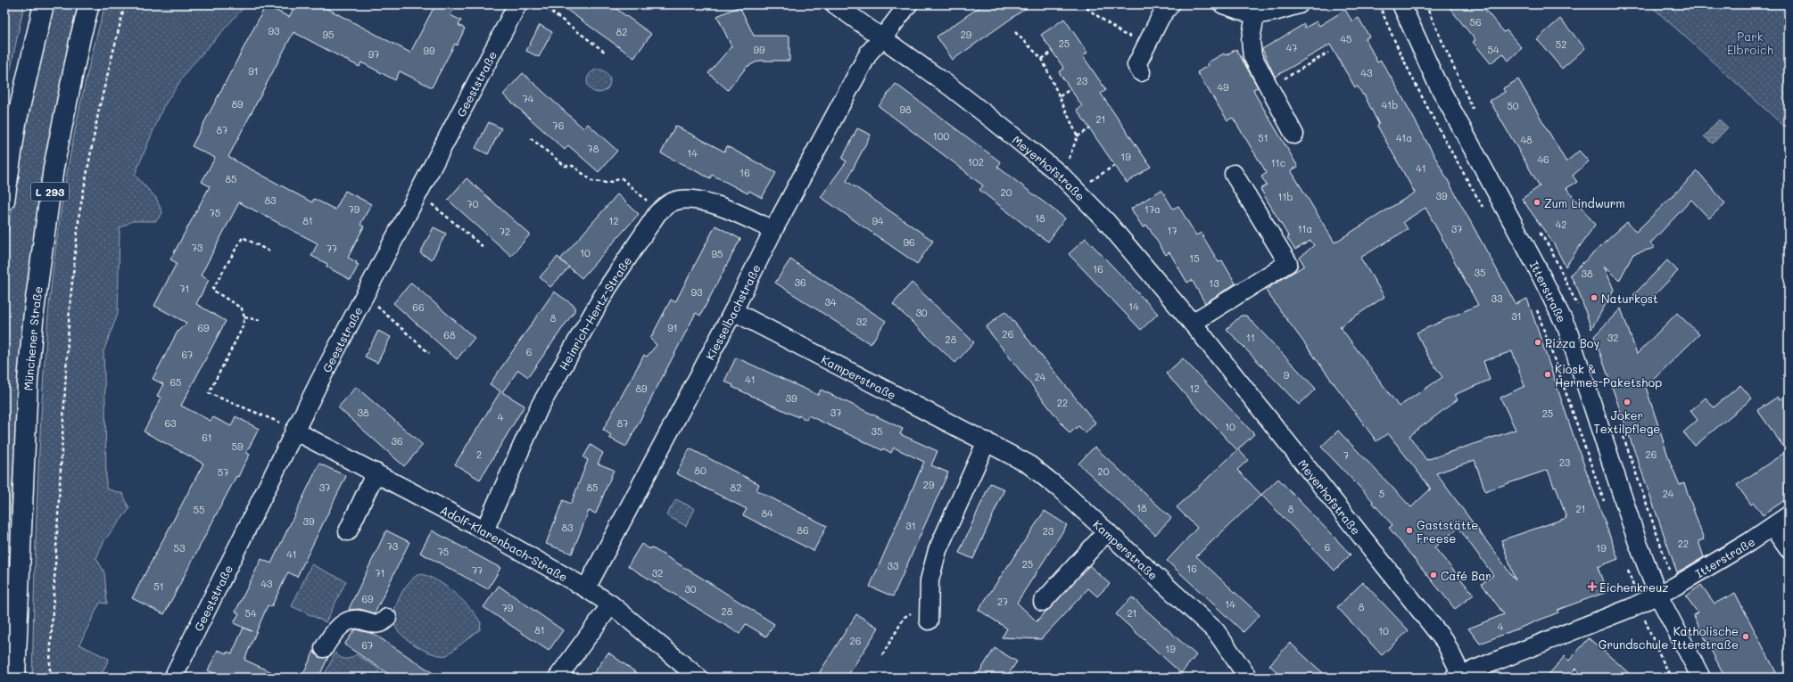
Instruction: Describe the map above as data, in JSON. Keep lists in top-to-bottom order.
{
  "streets": {
    "highway": ["L 293", "Münchener Straße"],
    "street": [
      "Geeststraße",
      "Meyerhofstraße",
      "Itterstraße",
      "Kiesselbachstraße",
      "Heinrich-Hertz-Straße",
      "Kamperstraße",
      "Adolf-Klarenbach-Straße"
    ]
  },
  "crossings": [
    ["Geeststraße", "Adolf-Klarenbach-Straße"],
    ["Meyerhofstraße", "Kiesselbachstraße"],
    ["Kiesselbachstraße", "Heinrich-Hertz-Straße"],
    ["Kiesselbachstraße", "Kamperstraße"],
    ["Kiesselbachstraße", "Adolf-Klarenbach-Straße"],
    ["Heinrich-Hertz-Straße", "Adolf-Klarenbach-Straße"]
  ],
  "parks": ["Park Elbroich"],
  "places": {
    "other": [
      "Zum Lindwurm",
      "Naturkost",
      "Pizza Boy",
      "Kiosk & Hermes-Paketshop",
      "Joker Textilpflege",
      "Gaststätte Freese",
      "Café Bar",
      "Katholische Grundschule Itterstraße"
    ],
    "health": ["Eichenkreuz"]
  },
  "house_numbers": [
    "56",
    "93",
    "82",
    "95",
    "29",
    "45",
    "25",
    "52",
    "47",
    "99",
    "54",
    "99",
    "97",
    "91",
    "43",
    "23",
    "49",
    "74",
    "89",
    "41b",
    "50",
    "98",
    "21",
    "76",
    "87",
    "100",
    "51",
    "41a",
    "48",
    "78",
    "14",
    "19",
    "46",
    "102",
    "11c",
    "41",
    "16",
    "85",
    "20",
    "39",
    "11b",
    "83",
    "70",
    "79",
    "17a",
    "75",
    "18",
    "81",
    "12",
    "94",
    "42",
    "11a",
    "37",
    "17",
    "72",
    "96",
    "73",
    "77",
    "10",
    "95",
    "15",
    "16",
    "35",
    "38",
    "36",
    "13",
    "71",
    "93",
    "33",
    "34",
    "14",
    "66",
    "30",
    "31",
    "8",
    "32",
    "69",
    "91",
    "26",
    "68",
    "11",
    "32",
    "28",
    "6",
    "67",
    "9",
    "24",
    "41",
    "65",
    "89",
    "12",
    "39",
    "22",
    "38",
    "37",
    "25",
    "4",
    "63",
    "87",
    "10",
    "35",
    "61",
    "36",
    "59",
    "2",
    "26",
    "7",
    "23",
    "80",
    "20",
    "57",
    "29",
    "37",
    "85",
    "82",
    "5",
    "24",
    "18",
    "8",
    "21",
    "55",
    "84",
    "39",
    "31",
    "83",
    "86",
    "23",
    "22",
    "73",
    "6",
    "53",
    "19",
    "75",
    "41",
    "25",
    "33",
    "16",
    "77",
    "71",
    "32",
    "43",
    "51",
    "30",
    "69",
    "27",
    "14",
    "8",
    "79",
    "28",
    "54",
    "21",
    "4",
    "81",
    "10",
    "26",
    "67",
    "19"
  ]
}
